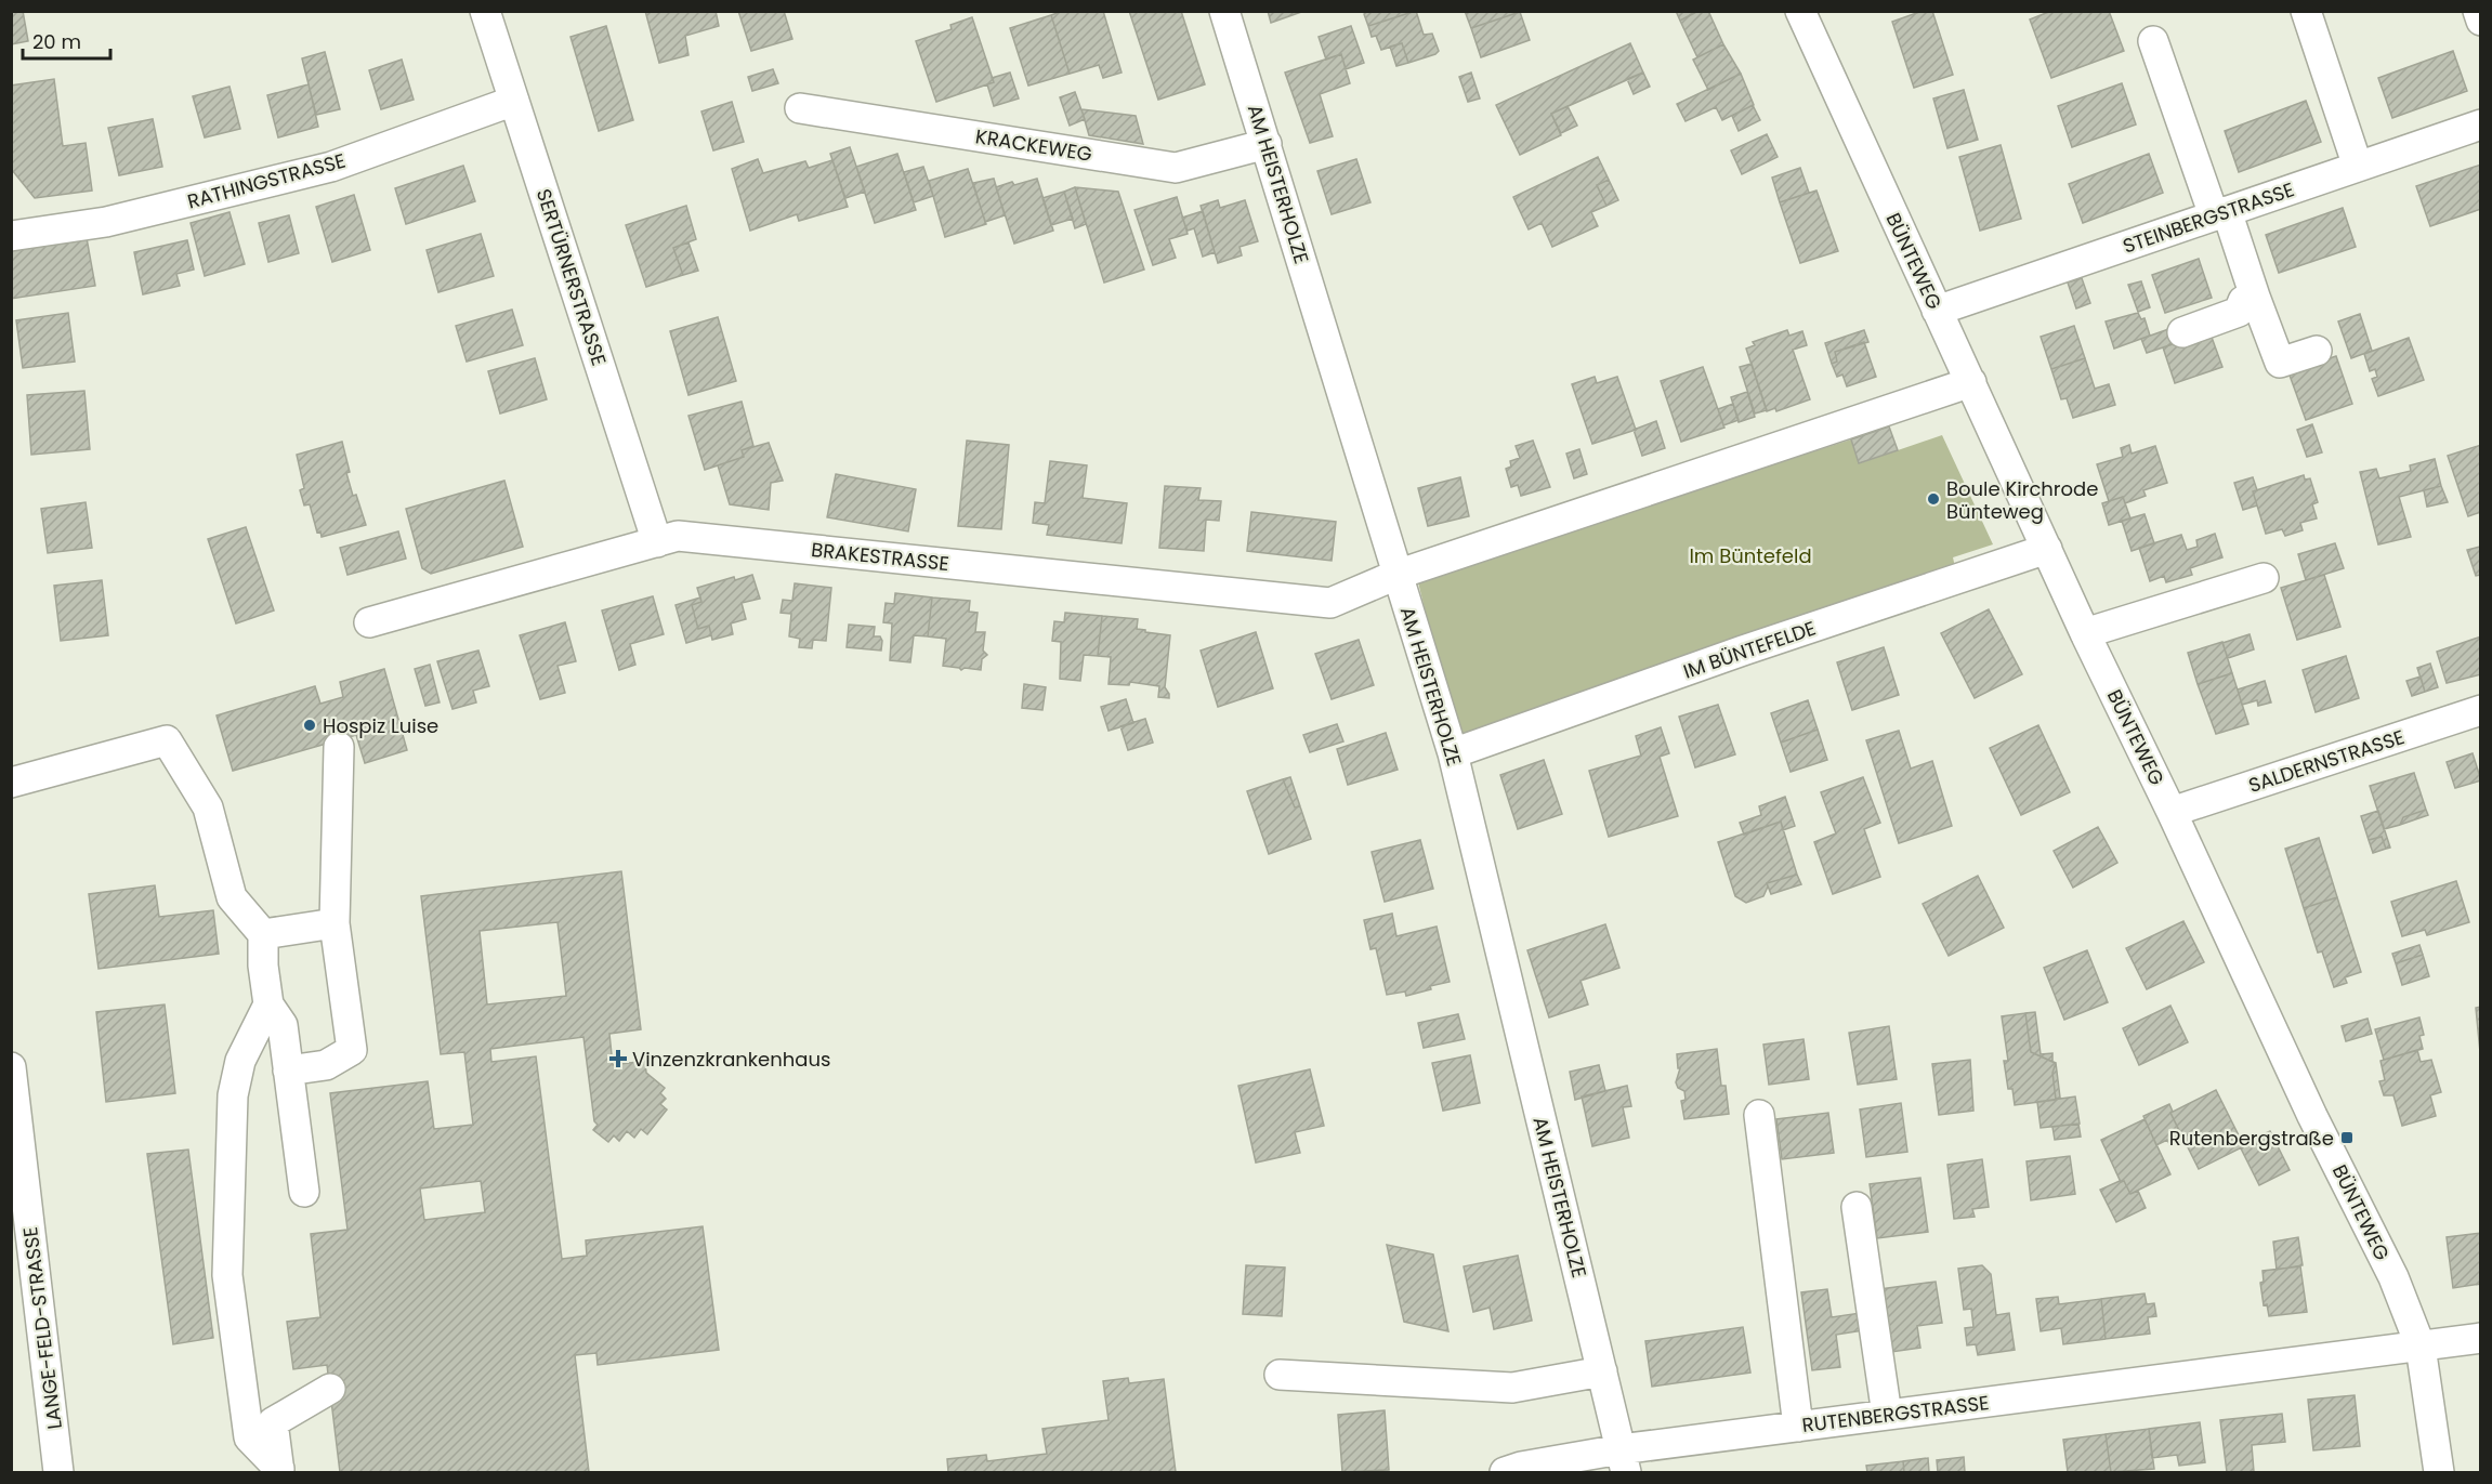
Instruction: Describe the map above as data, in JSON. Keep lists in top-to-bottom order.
{
  "streets": {
    "street": [
      "KRACKEWEG",
      "RATHINGSTRASSE",
      "AM HEISTERHOLZE",
      "STEINBERGSTRASSE",
      "BÜNTEWEG",
      "SERTÜRNERSTRASSE",
      "BRAKESTRASSE",
      "IM BÜNTEFELDE",
      "SALDERNSTRASSE",
      "LANGE-FELD-STRASSE",
      "RUTENBERGSTRASSE"
    ]
  },
  "crossings": [
    ["KRACKEWEG", "AM HEISTERHOLZE"],
    ["RATHINGSTRASSE", "SERTÜRNERSTRASSE"],
    ["AM HEISTERHOLZE", "BRAKESTRASSE"],
    ["AM HEISTERHOLZE", "IM BÜNTEFELDE"],
    ["AM HEISTERHOLZE", "RUTENBERGSTRASSE"],
    ["STEINBERGSTRASSE", "BÜNTEWEG"],
    ["BÜNTEWEG", "IM BÜNTEFELDE"],
    ["BÜNTEWEG", "SALDERNSTRASSE"],
    ["BÜNTEWEG", "RUTENBERGSTRASSE"],
    ["SERTÜRNERSTRASSE", "BRAKESTRASSE"]
  ],
  "parks": ["Im Büntefeld"],
  "places": {
    "other": ["Boule Kirchrode Bünteweg", "Hospiz Luise"],
    "health": ["Vinzenzkrankenhaus"],
    "transit": ["Rutenbergstraße"]
  },
  "scale_bar": "20 m"
}
